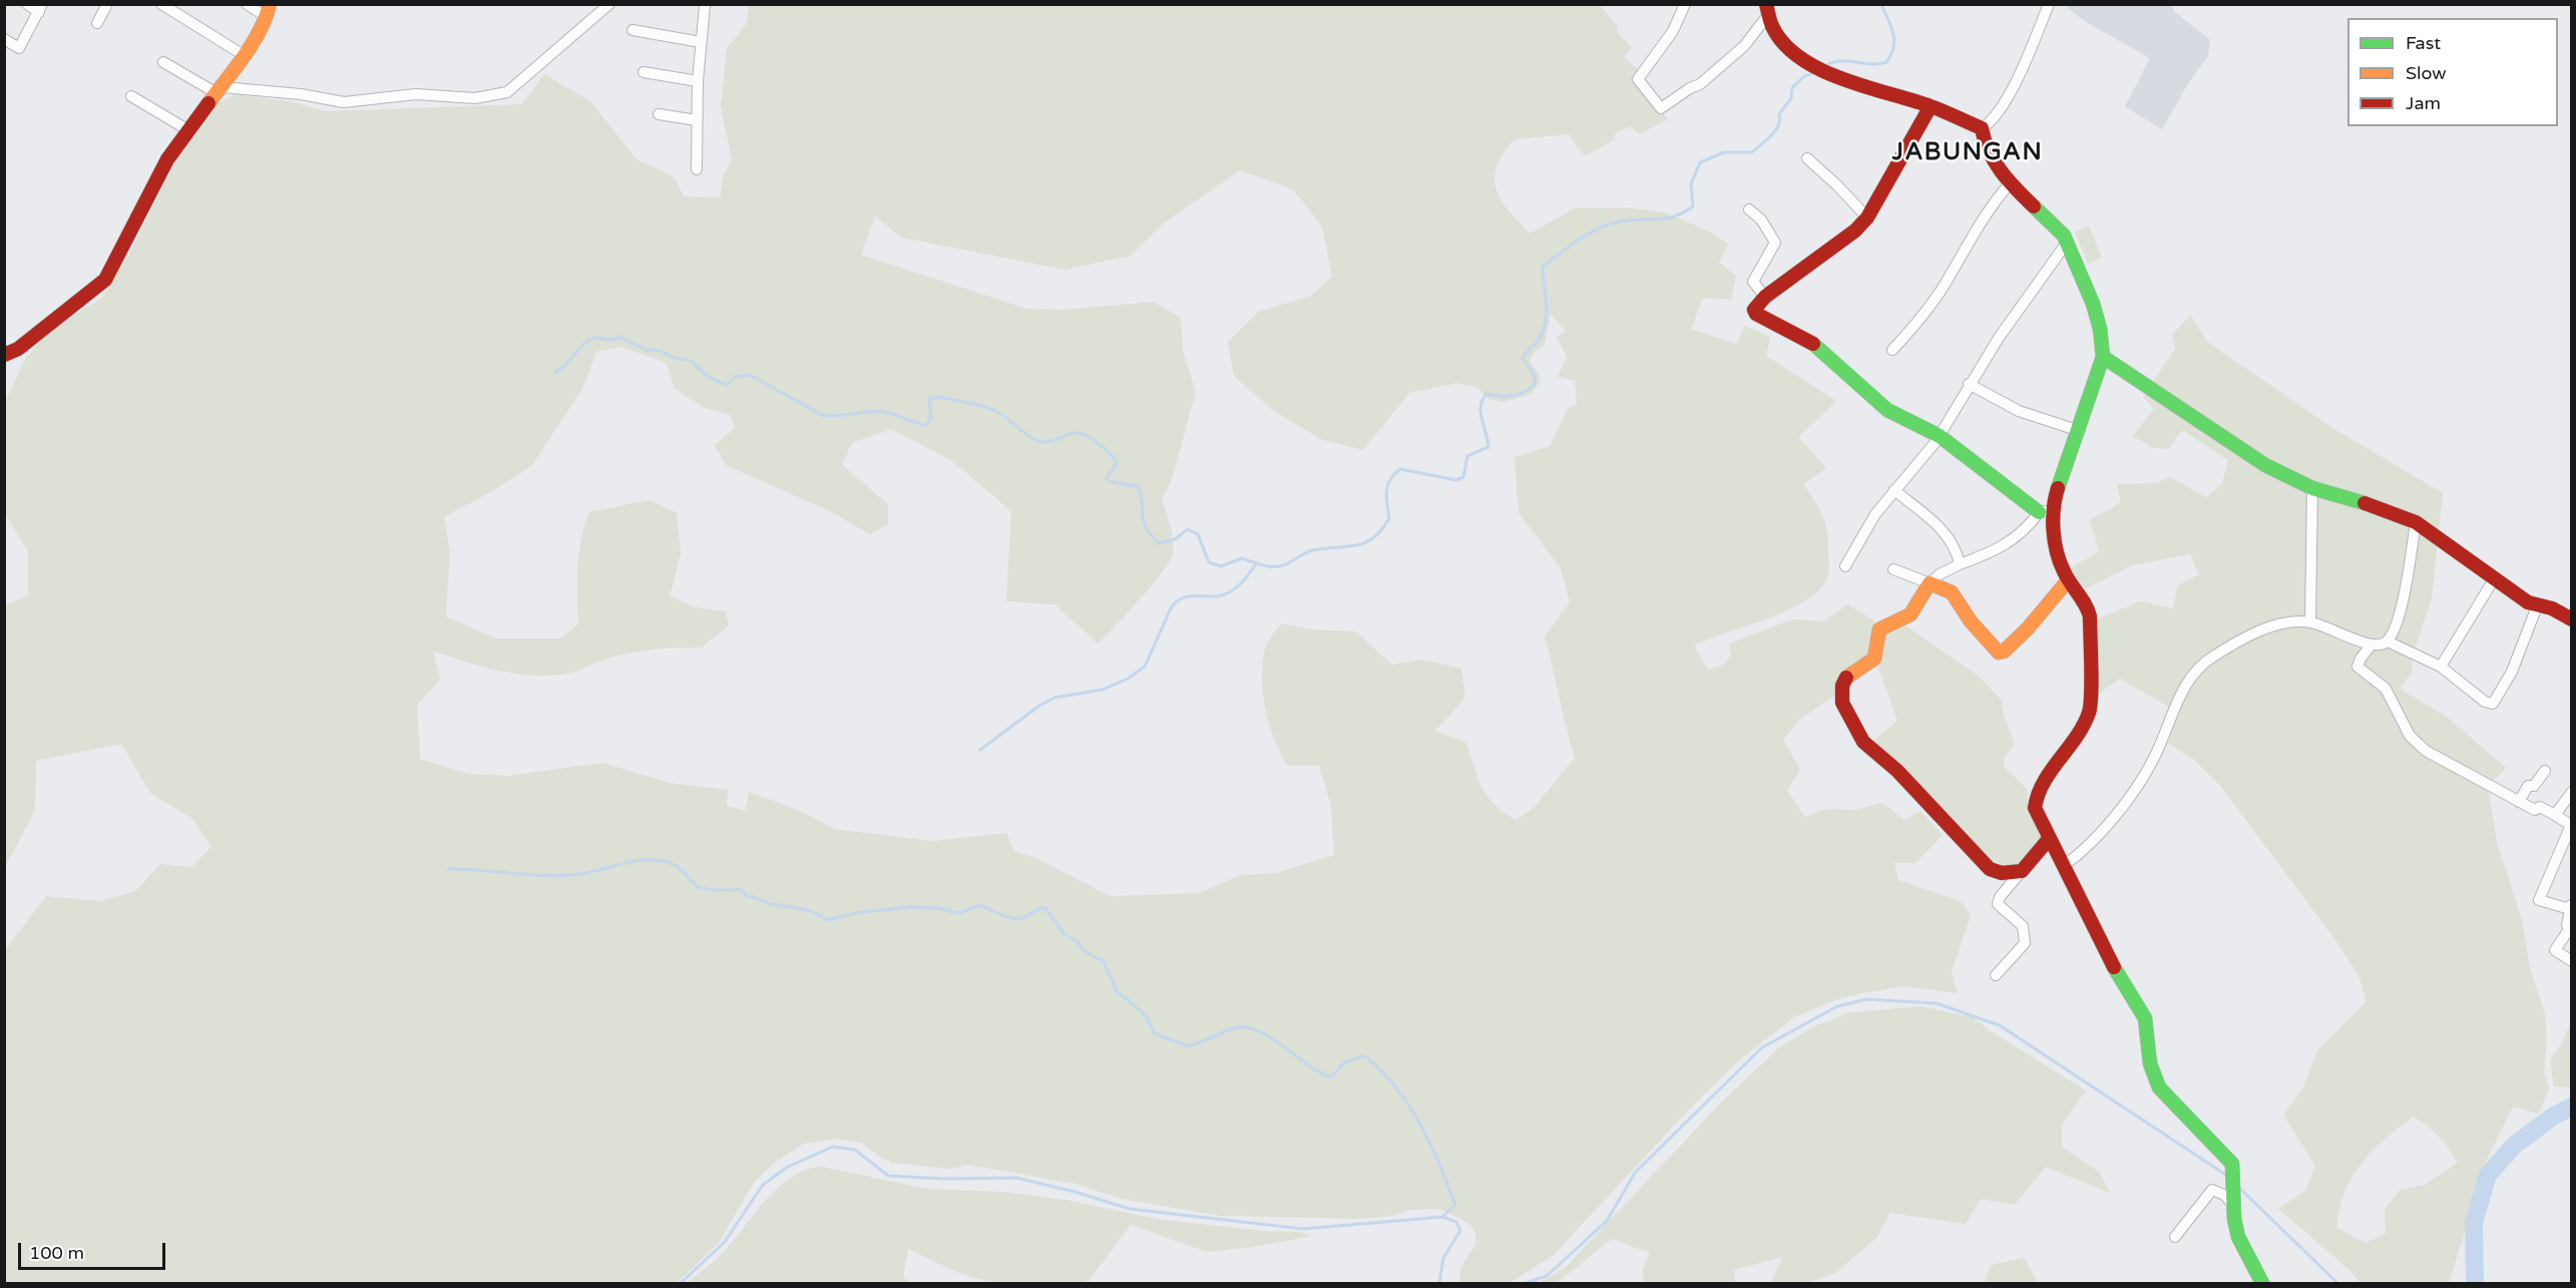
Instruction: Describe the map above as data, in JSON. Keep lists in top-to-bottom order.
{
  "districts": ["JABUNGAN"],
  "legend": ["Fast", "Slow", "Jam"],
  "scale_bar": "100 m"
}
